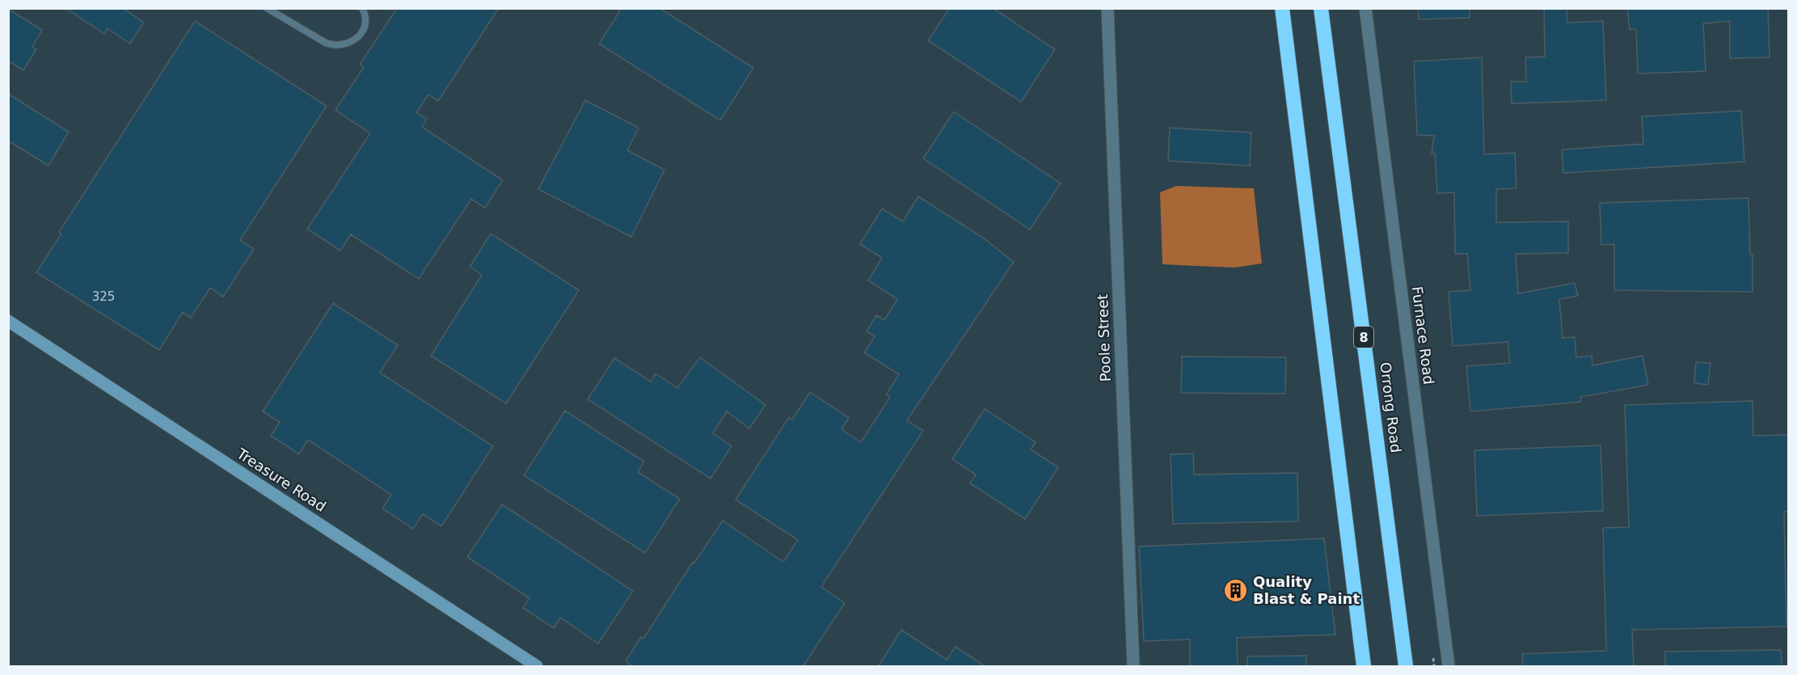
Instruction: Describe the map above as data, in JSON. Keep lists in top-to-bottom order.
{
  "streets": {
    "highway": ["8", "Orrong Road"],
    "street": ["Furnace Road", "Poole Street", "Treasure Road"]
  },
  "places": {
    "building": ["Quality Blast & Paint"]
  },
  "house_numbers": ["325"]
}
